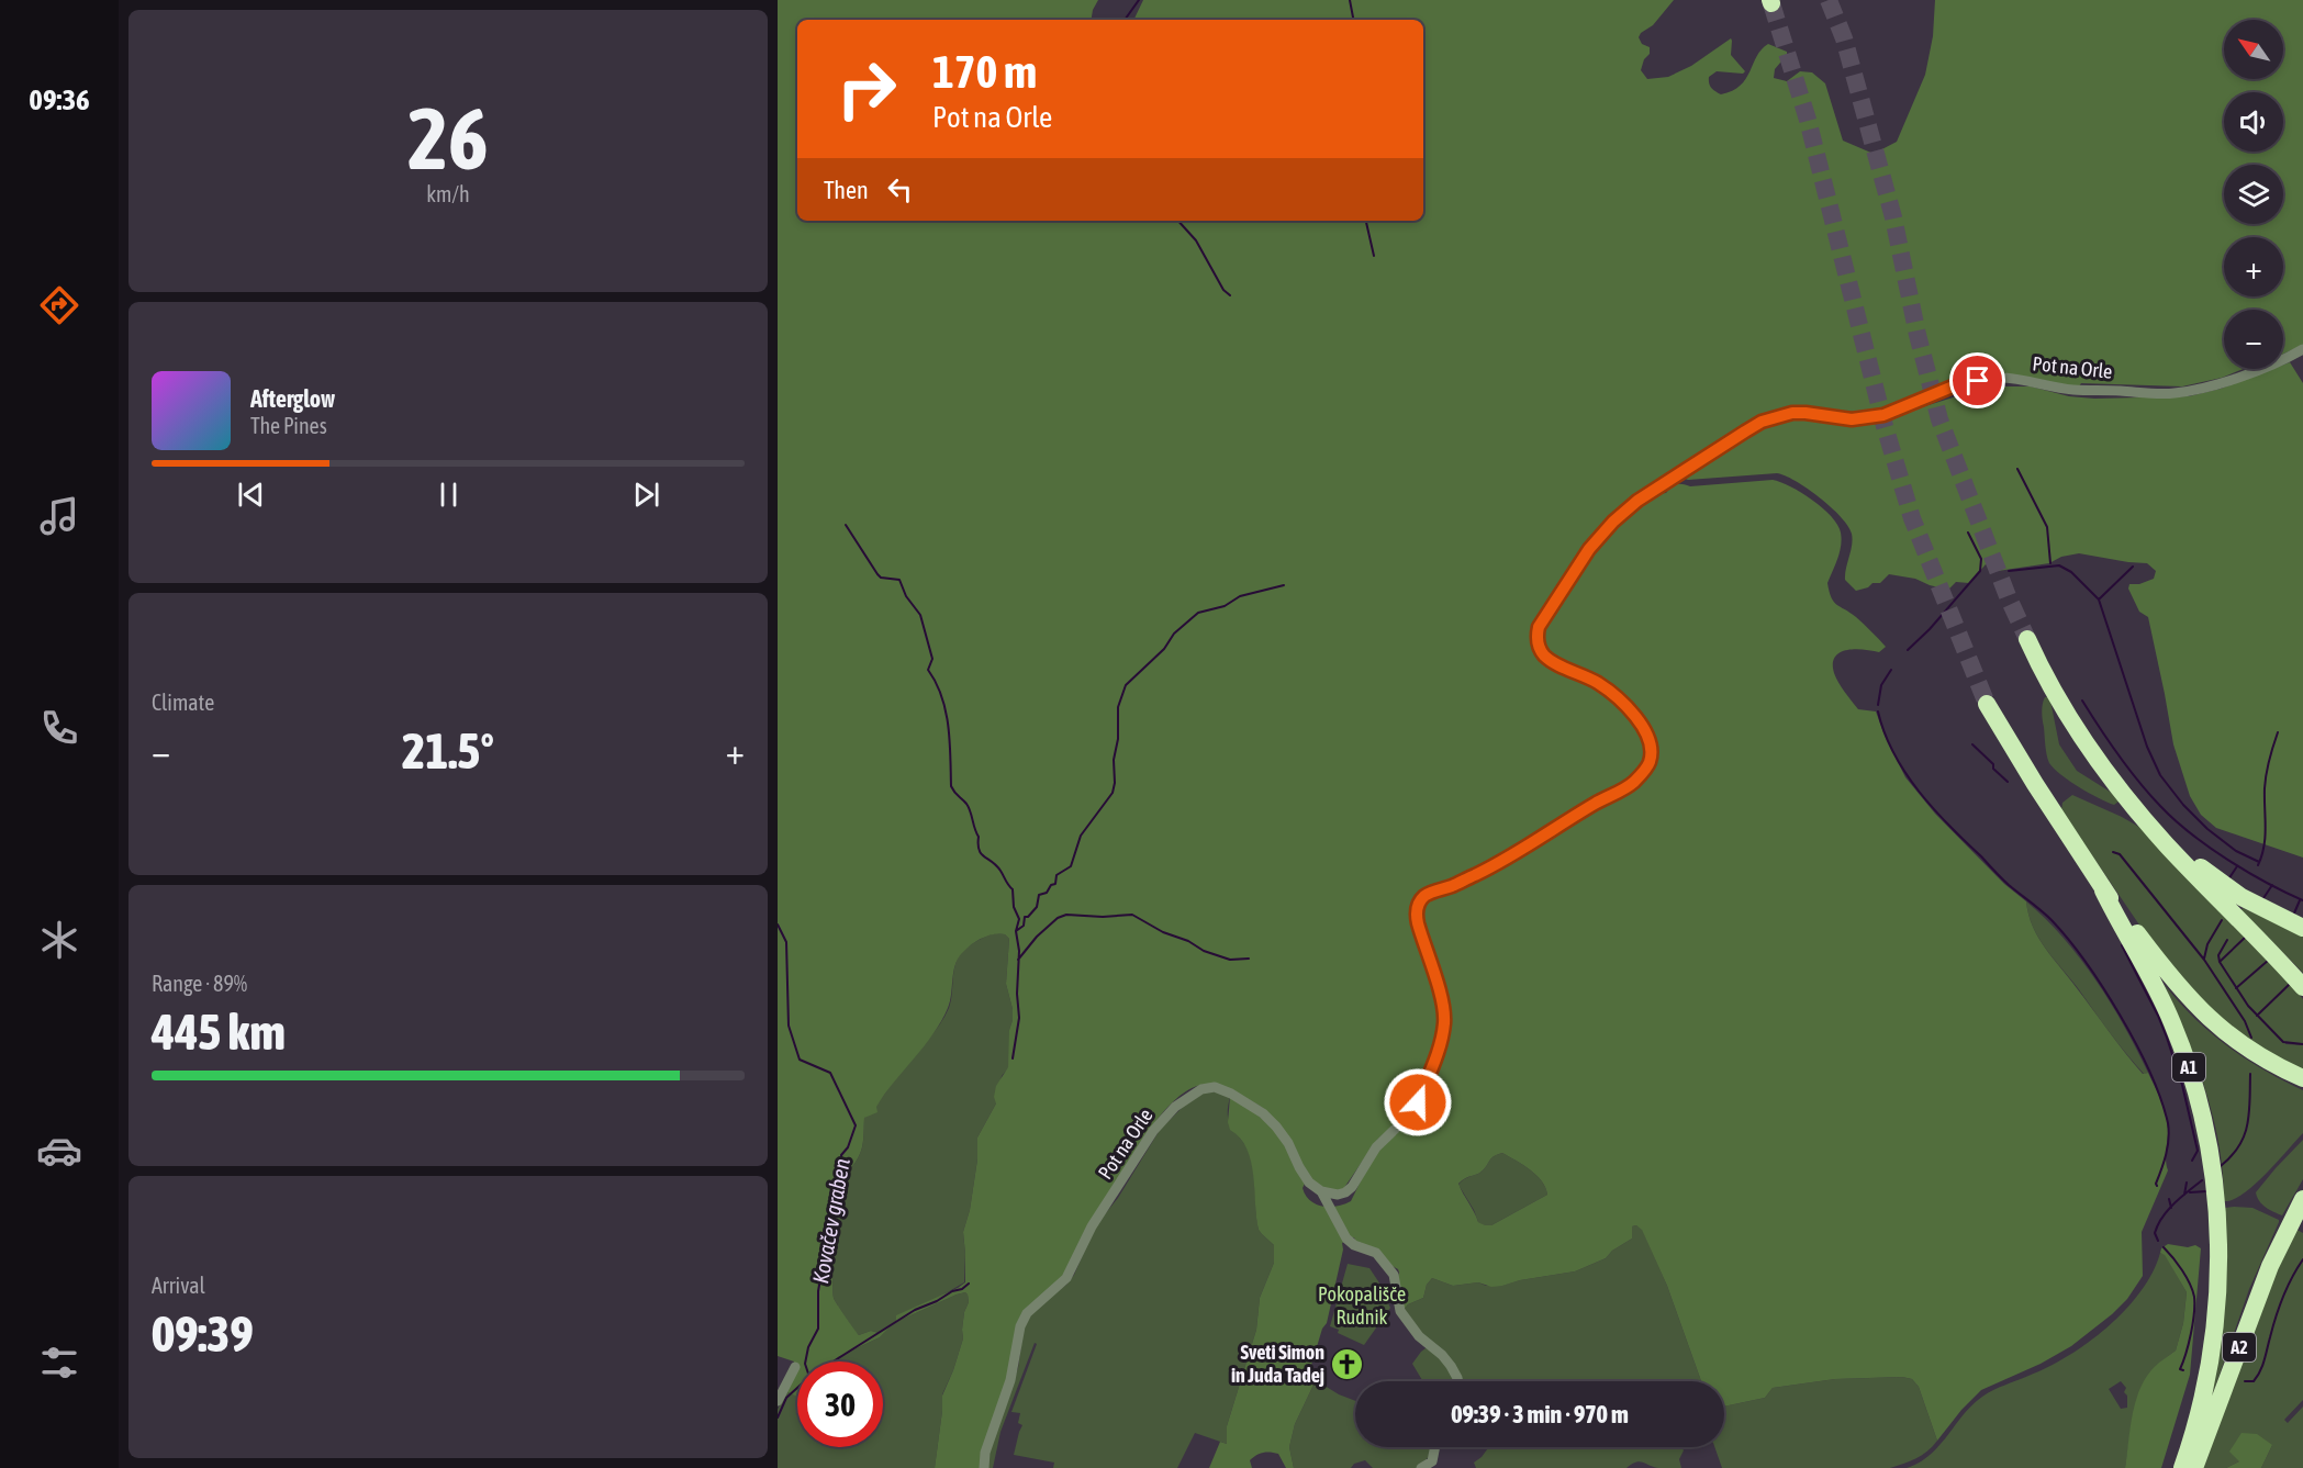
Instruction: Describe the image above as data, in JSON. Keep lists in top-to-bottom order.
{
  "streets": {
    "highway": ["A1", "A2"],
    "street": ["Pot na Orle"]
  },
  "water": ["Kovačev graben"],
  "parks": ["Pokopališče Rudnik"],
  "places": {
    "church": ["Sveti Simon in Juda Tadej"]
  },
  "north": "top left",
  "page": {
    "tabs": "09:36",
    "tile": [
      ["26", "km/h"],
      "Climate",
      ["Range · 89%", "445 km"],
      ["Arrival", "09:39"]
    ],
    "map_buttons": ["+", "−"],
    "turn": ["170 m", "Pot na Orle"],
    "then": "Then",
    "song": ["Afterglow", "The Pines"],
    "heat": ["−", "21.5°", "+"],
    "limit": "30",
    "trip": "09:39 · 3 min · 970 m"
  }
}
